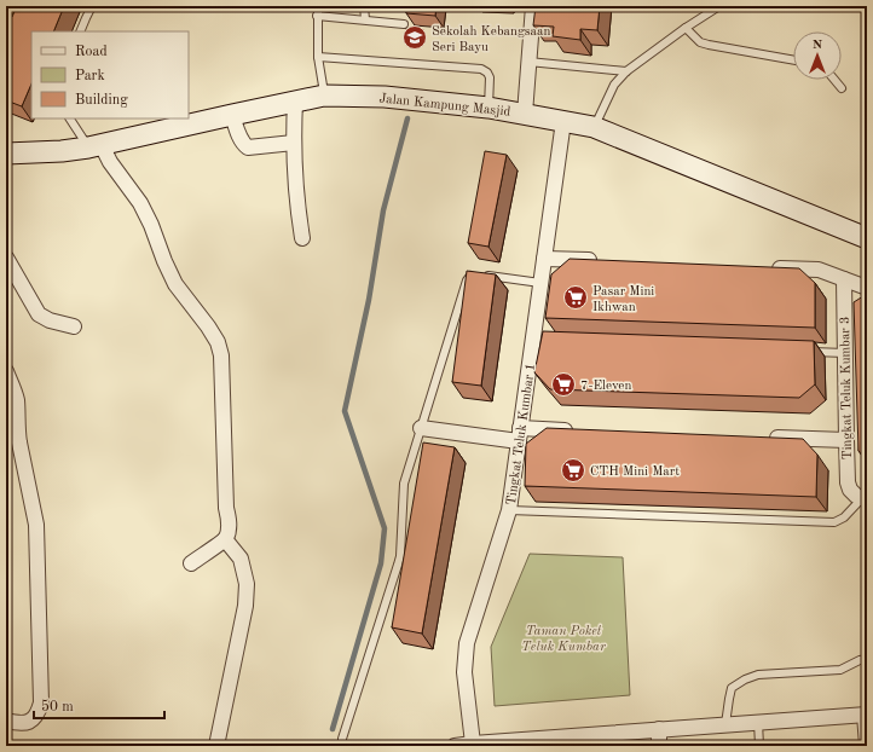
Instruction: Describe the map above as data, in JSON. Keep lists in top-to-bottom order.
{
  "streets": {
    "street": ["Jalan Kampung Masjid", "Tingkat Teluk Kumbar 3", "Tingkat Teluk Kumbar 1"]
  },
  "crossings": [
    ["Jalan Kampung Masjid", "Tingkat Teluk Kumbar 1"]
  ],
  "parks": ["Taman Poket Teluk Kumbar"],
  "places": {
    "school or university": ["Sekolah Kebangsaan Seri Bayu"],
    "supermarket": ["Pasar Mini Ikhwan", "7-Eleven", "CTH Mini Mart"]
  },
  "legend": ["Road", "Park", "Building"],
  "scale_bar": "50 m",
  "north": "top"
}
